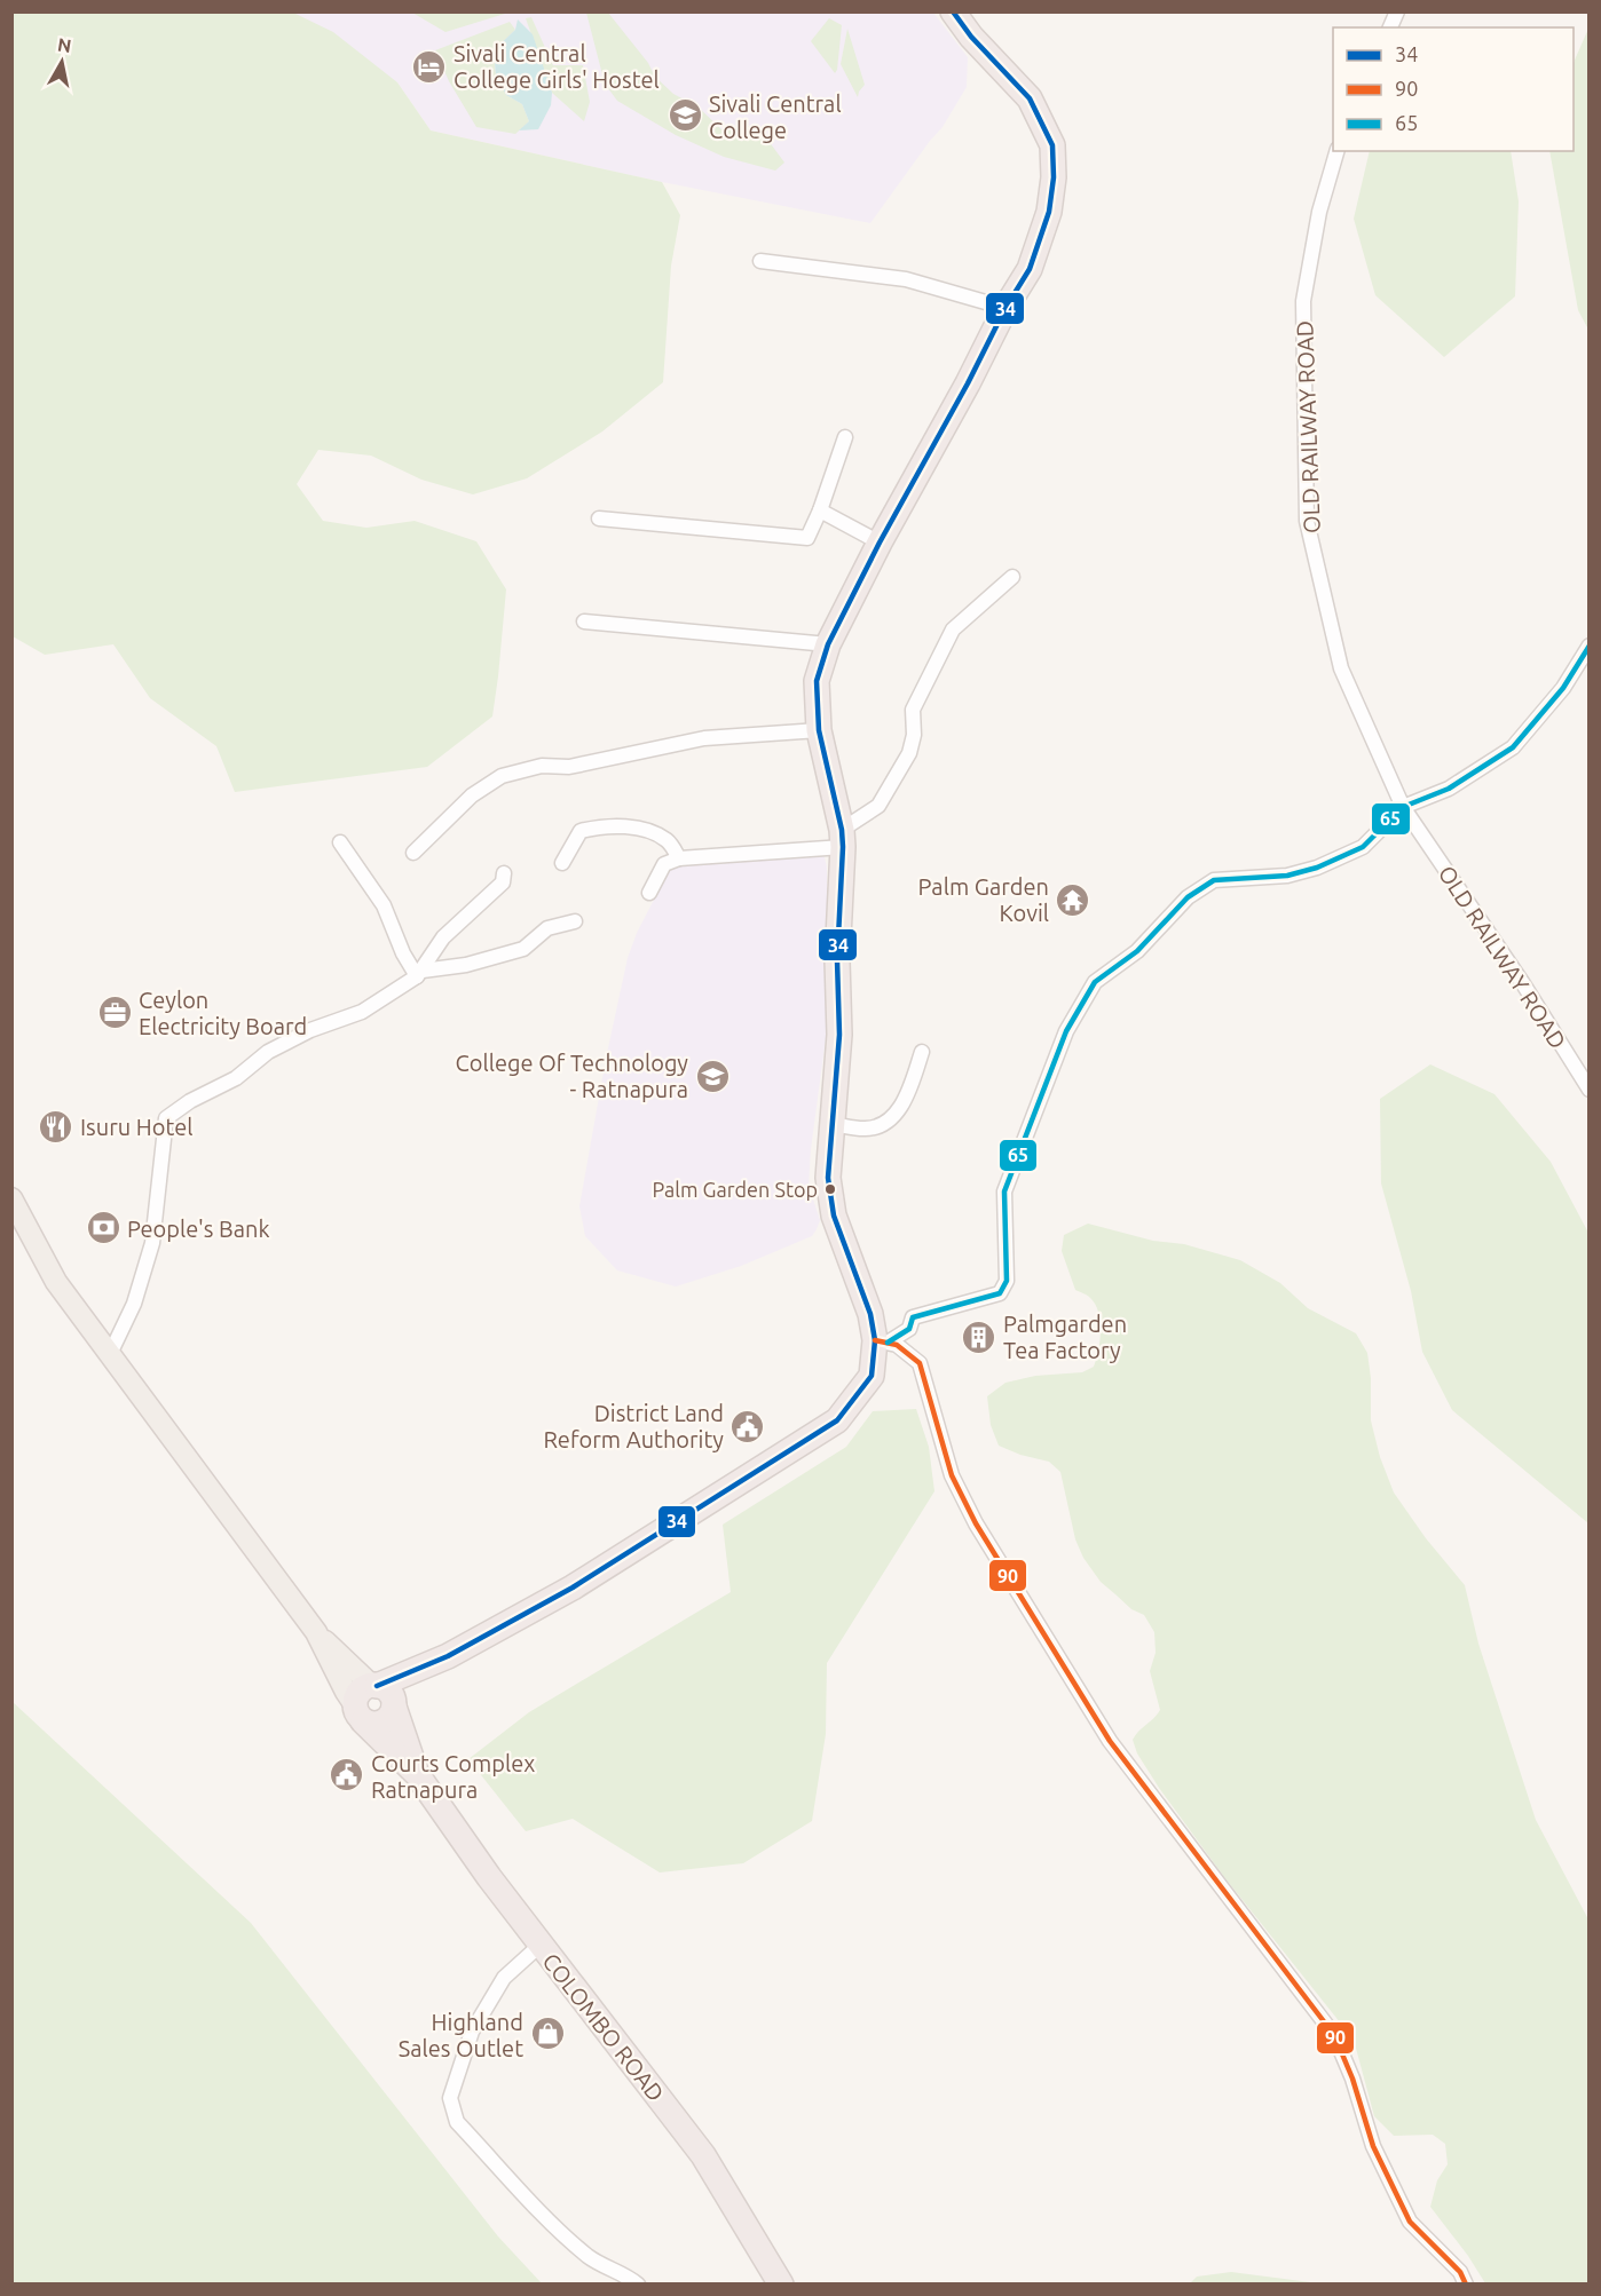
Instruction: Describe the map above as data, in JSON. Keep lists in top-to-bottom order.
{
  "streets": {
    "highway": ["COLOMBO ROAD"],
    "street": ["OLD RAILWAY ROAD"]
  },
  "places": {
    "hotel": ["Sivali Central College Girls' Hostel"],
    "school or university": ["Sivali Central College", "College Of Technology - Ratnapura"],
    "temple": ["Palm Garden Kovil"],
    "office": ["Ceylon Electricity Board"],
    "restaurant": ["Isuru Hotel"],
    "other": ["Palm Garden Stop"],
    "bank": ["People's Bank"],
    "building": ["Palmgarden Tea Factory"],
    "public building": ["District Land Reform Authority", "Courts Complex Ratnapura"],
    "shop": ["Highland Sales Outlet"]
  },
  "lines": ["transit line 34", "transit line 65", "transit line 90"],
  "legend": ["34", "90", "65"],
  "north": "top"
}
